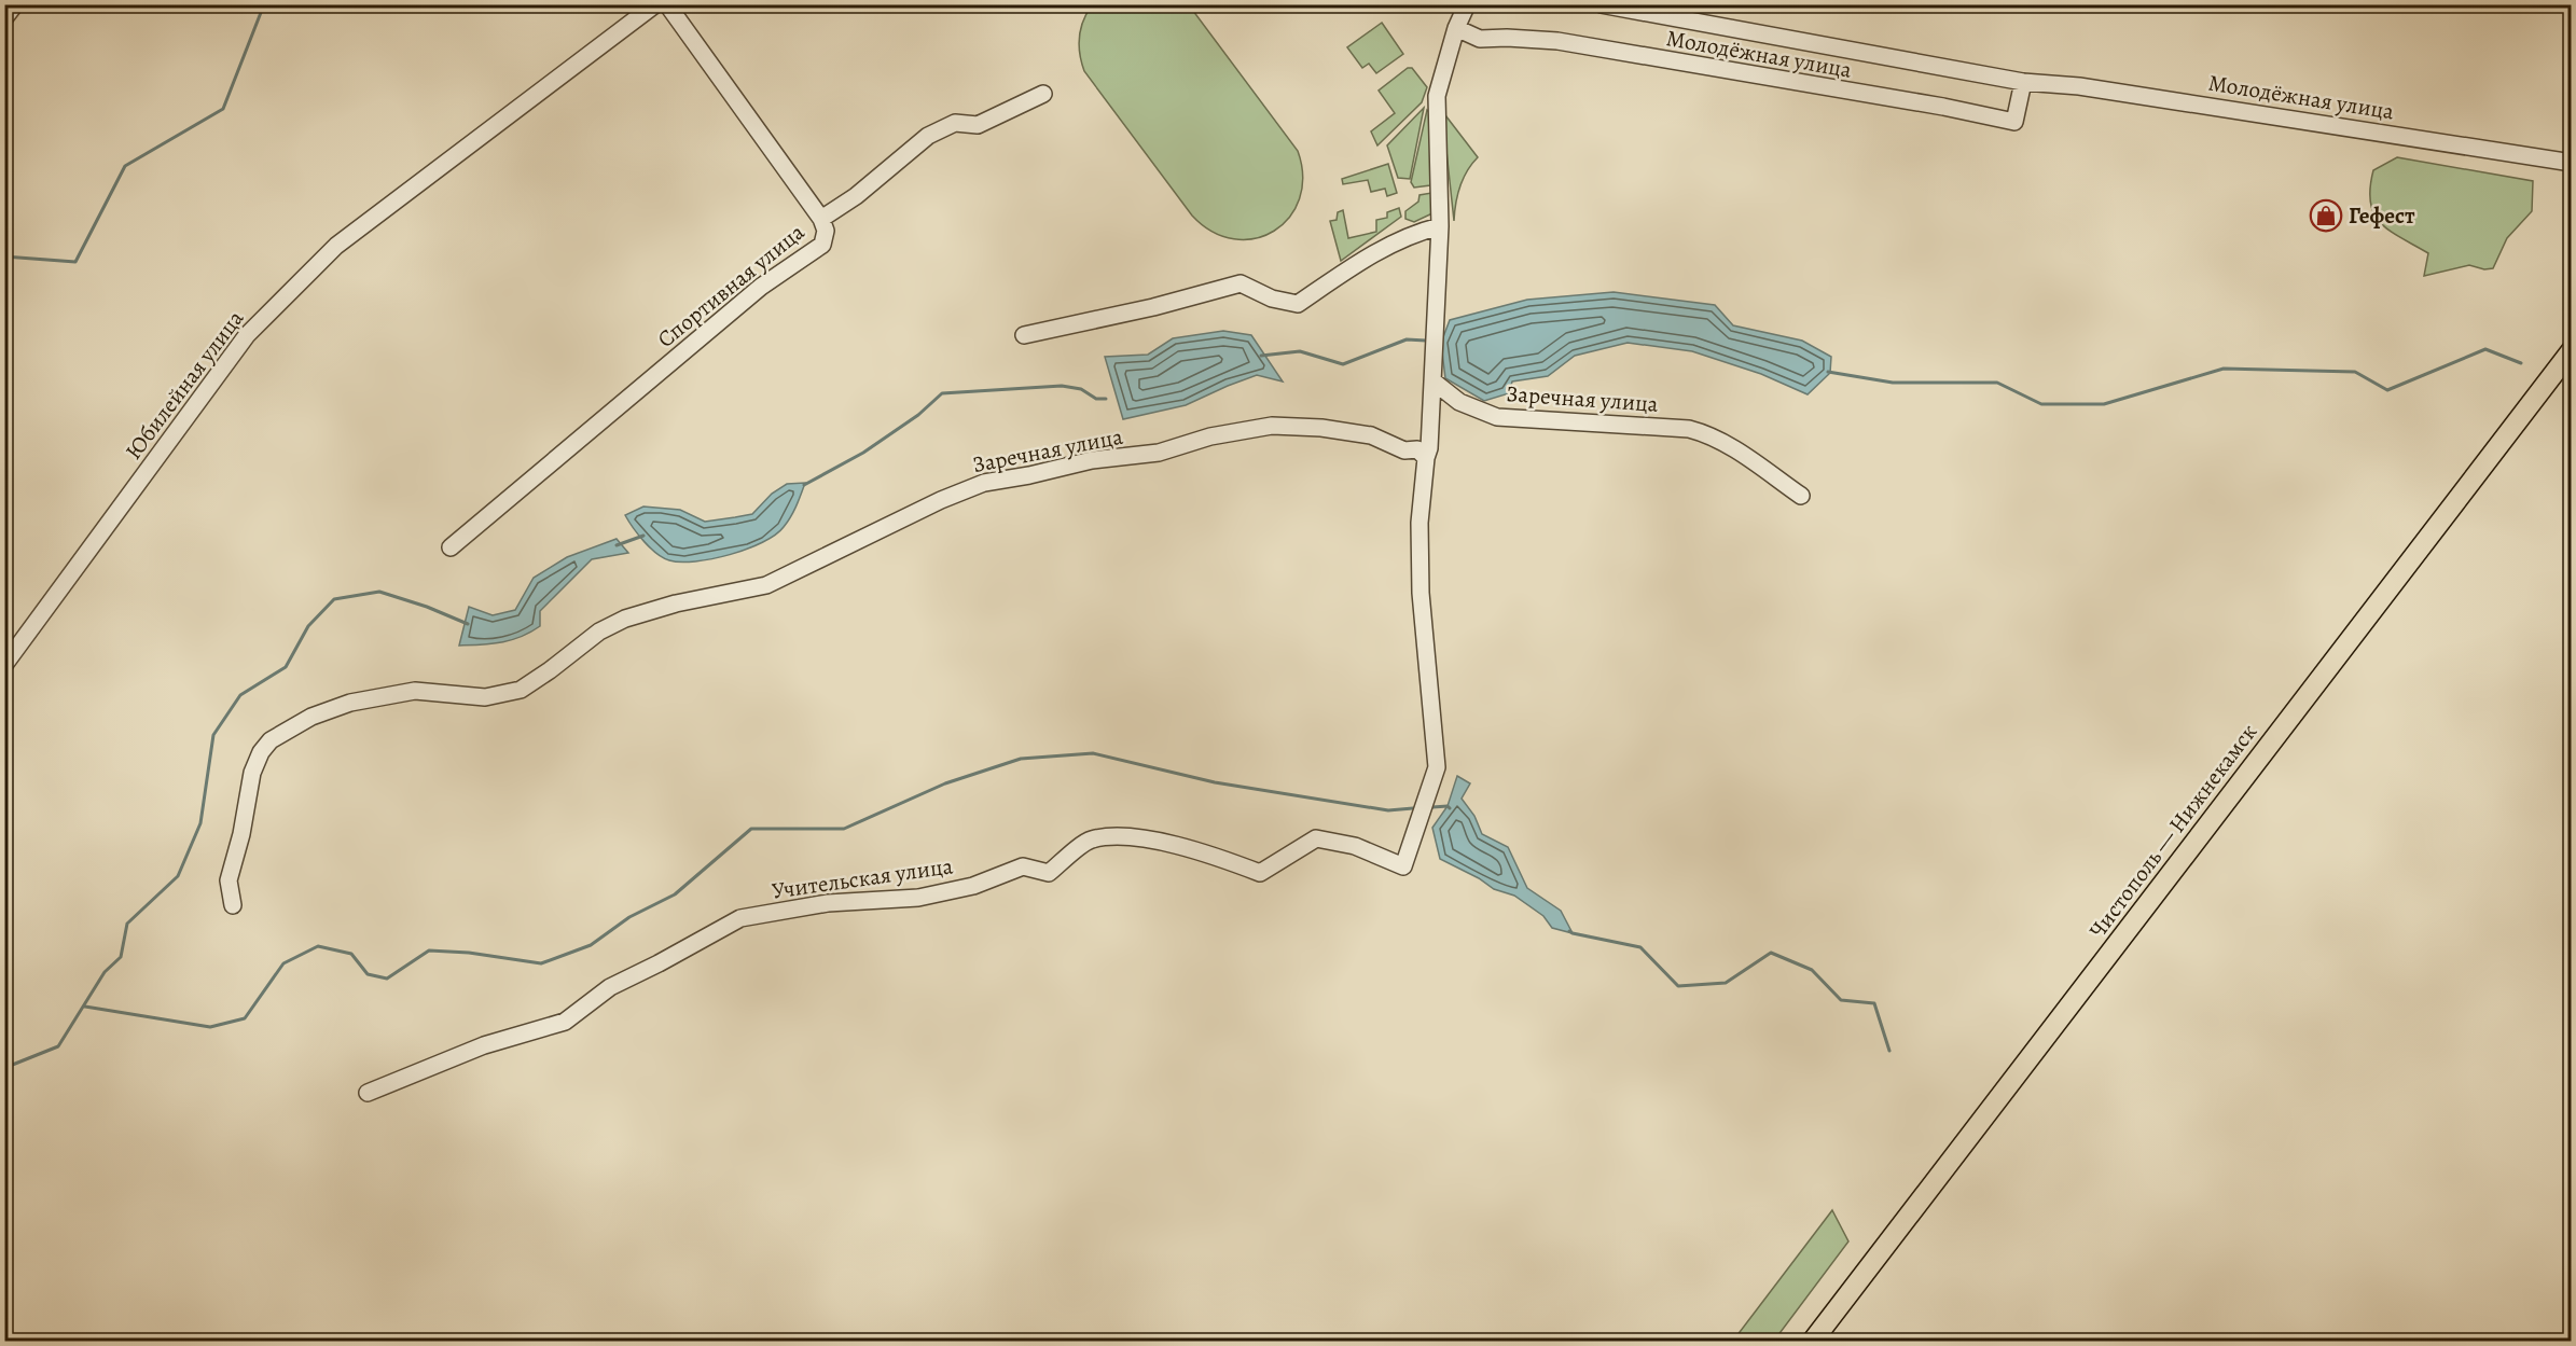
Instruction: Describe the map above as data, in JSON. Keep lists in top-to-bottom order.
{
  "streets": {
    "main road": ["Чистополь — Нижнекамск"],
    "street": [
      "Молодёжная улица",
      "Спортивная улица",
      "Юбилейная улица",
      "Заречная улица",
      "Учительская улица"
    ]
  },
  "crossings": [
    ["Заречная улица", "Учительская улица"]
  ],
  "places": {
    "shop": ["Гефест"]
  }
}
